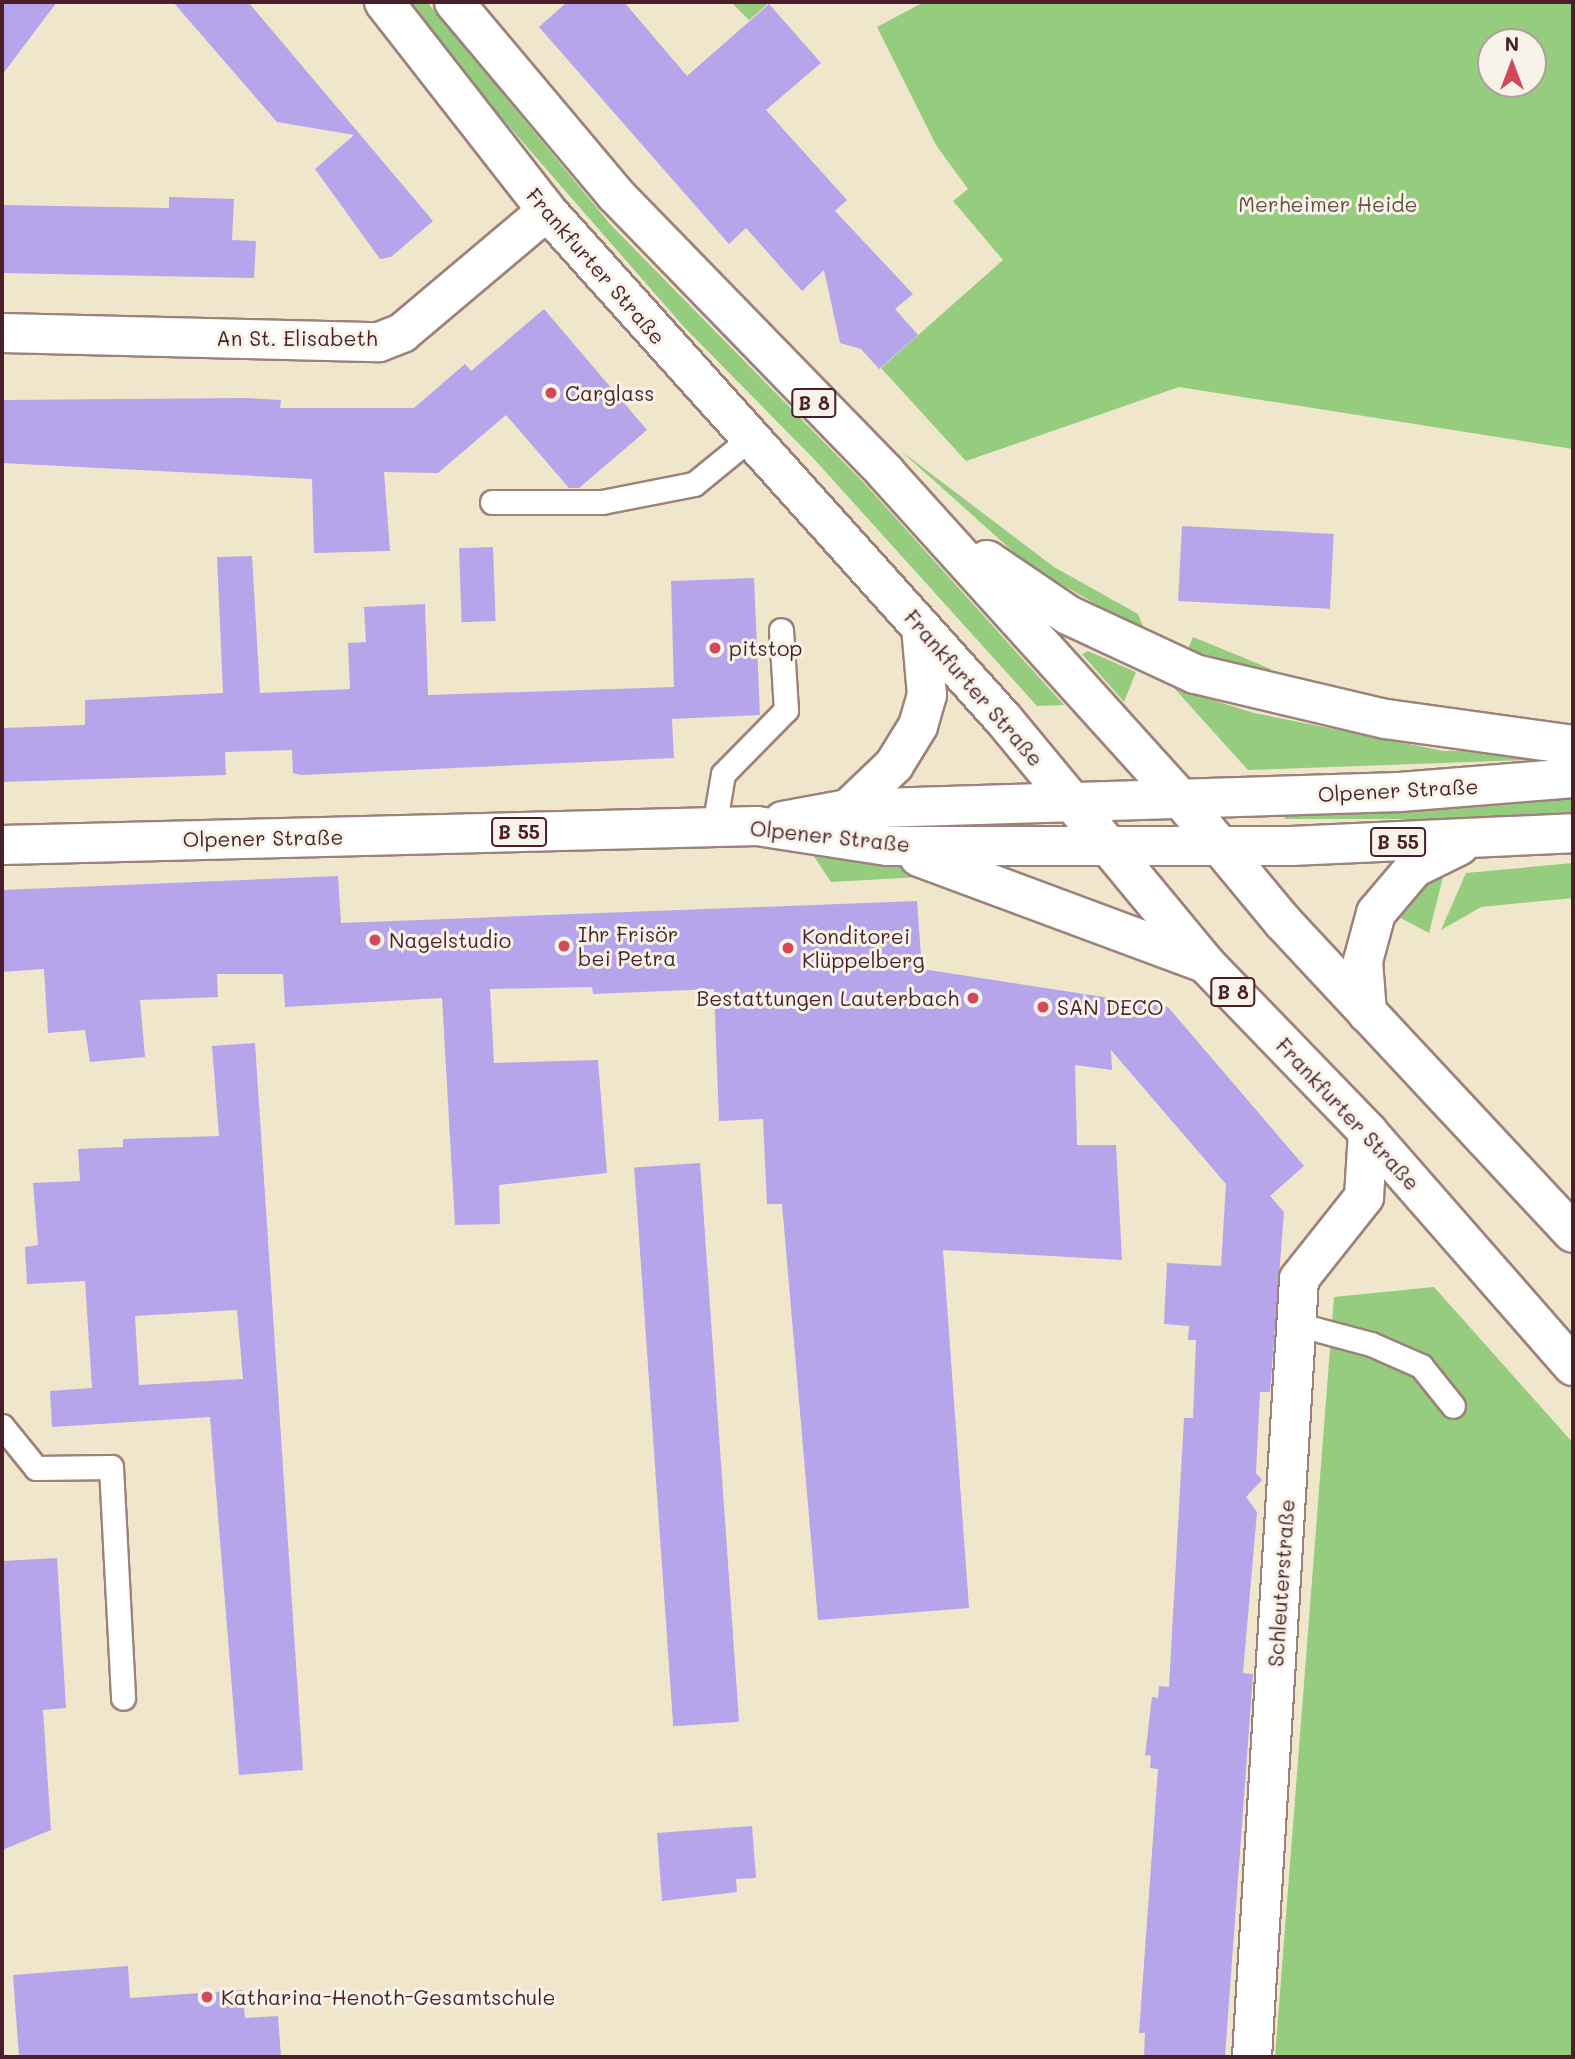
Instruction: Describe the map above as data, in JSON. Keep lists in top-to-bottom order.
{
  "streets": {
    "main road": [
      "Frankfurter Straße",
      "An St. Elisabeth",
      "B 8",
      "Olpener Straße",
      "B 55",
      "Schleuterstraße"
    ]
  },
  "crossings": [
    ["Frankfurter Straße", "An St. Elisabeth"],
    ["Frankfurter Straße", "Olpener Straße"],
    ["Frankfurter Straße", "B 55"],
    ["Frankfurter Straße", "Schleuterstraße"],
    ["B 8", "Olpener Straße"],
    ["B 8", "B 55"],
    ["Olpener Straße", "B 55"]
  ],
  "parks": ["Merheimer Heide"],
  "places": [
    "Carglass",
    "pitstop",
    "Nagelstudio",
    "Ihr Frisör bei Petra",
    "Konditorei Klüppelberg",
    "Bestattungen Lauterbach",
    "SAN DECO",
    "Katharina-Henoth-Gesamtschule"
  ],
  "north": "top"
}
